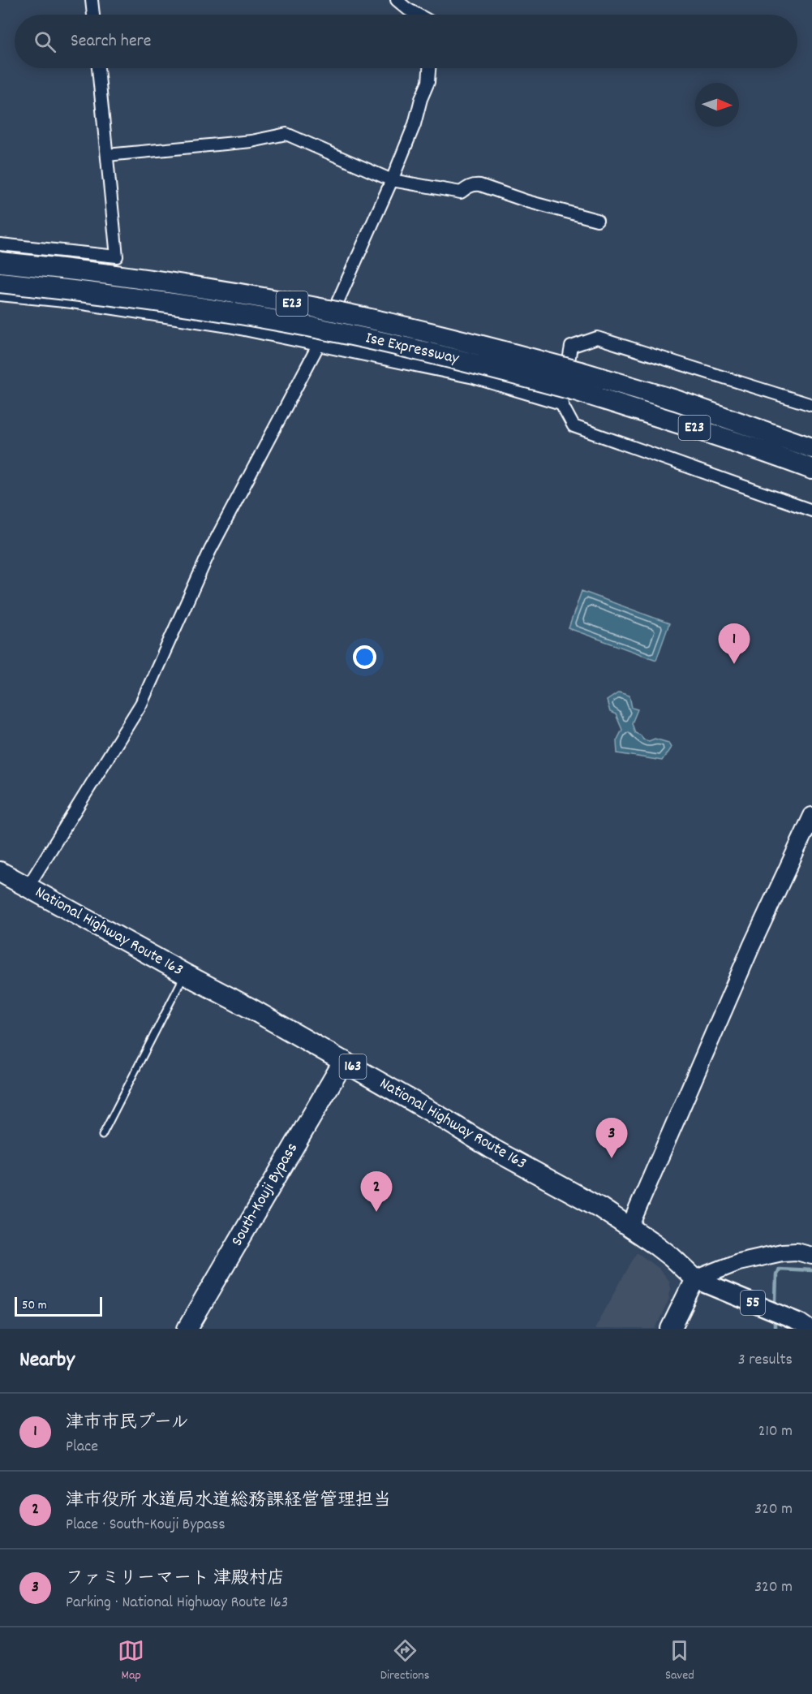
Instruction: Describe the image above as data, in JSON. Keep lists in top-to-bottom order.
{
  "streets": {
    "highway": [
      "E23",
      "Ise Expressway",
      "National Highway Route 163",
      "163",
      "South-Kouji Bypass"
    ],
    "main road": ["55"]
  },
  "crossings": [
    ["National Highway Route 163", "South-Kouji Bypass"],
    ["National Highway Route 163", "55"]
  ],
  "scale_bar": "50 m",
  "north": "right",
  "page": {
    "search": "Search here",
    "pins": ["1", "3", "2"],
    "scale": "50 m",
    "heading": ["Nearby", "3 results"],
    "list": [
      {
        "mark": "1",
        "name": "津市市民プール",
        "note": "Place",
        "value": "210 m"
      },
      {
        "mark": "2",
        "name": "津市役所 水道局水道総務課経営管理担当",
        "note": "Place · South-Kouji Bypass",
        "value": "320 m"
      },
      {
        "mark": "3",
        "name": "ファミリーマート 津殿村店",
        "note": "Parking · National Highway Route 163",
        "value": "320 m"
      }
    ],
    "nav": ["Map", "Directions", "Saved"]
  }
}
